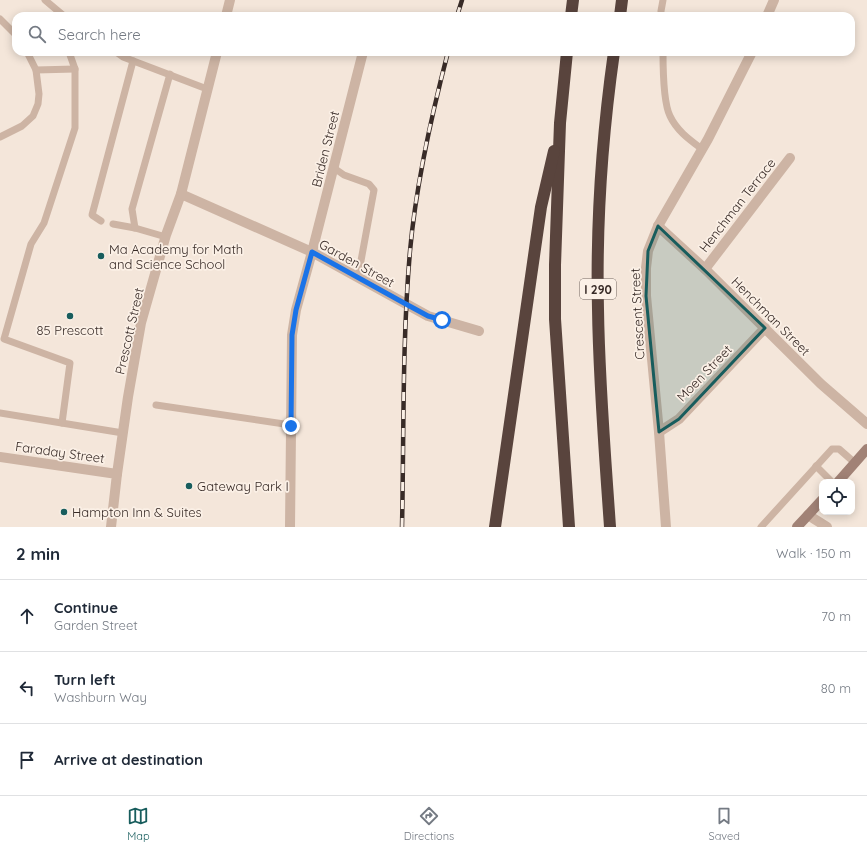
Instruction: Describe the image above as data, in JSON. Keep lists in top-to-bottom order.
{
  "streets": {
    "highway": ["I 290"],
    "street": [
      "Briden Street",
      "Henchman Terrace",
      "Garden Street",
      "Crescent Street",
      "Henchman Street",
      "Prescott Street",
      "Moen Street",
      "Faraday Street"
    ]
  },
  "crossings": [
    ["Briden Street", "Garden Street"],
    ["Henchman Terrace", "Henchman Street"],
    ["Garden Street", "Prescott Street"],
    ["Crescent Street", "Henchman Street"],
    ["Crescent Street", "Moen Street"],
    ["Henchman Street", "Moen Street"],
    ["Prescott Street", "Faraday Street"]
  ],
  "places": [
    "Ma Academy for Math and Science School",
    "85 Prescott",
    "Gateway Park I",
    "Hampton Inn & Suites"
  ],
  "page": {
    "search": "Search here",
    "heading": ["2 min", "Walk · 150 m"],
    "list": [
      ["Continue", "Garden Street", "70 m"],
      ["Turn left", "Washburn Way", "80 m"],
      "Arrive at destination"
    ],
    "nav": ["Map", "Directions", "Saved"]
  }
}
